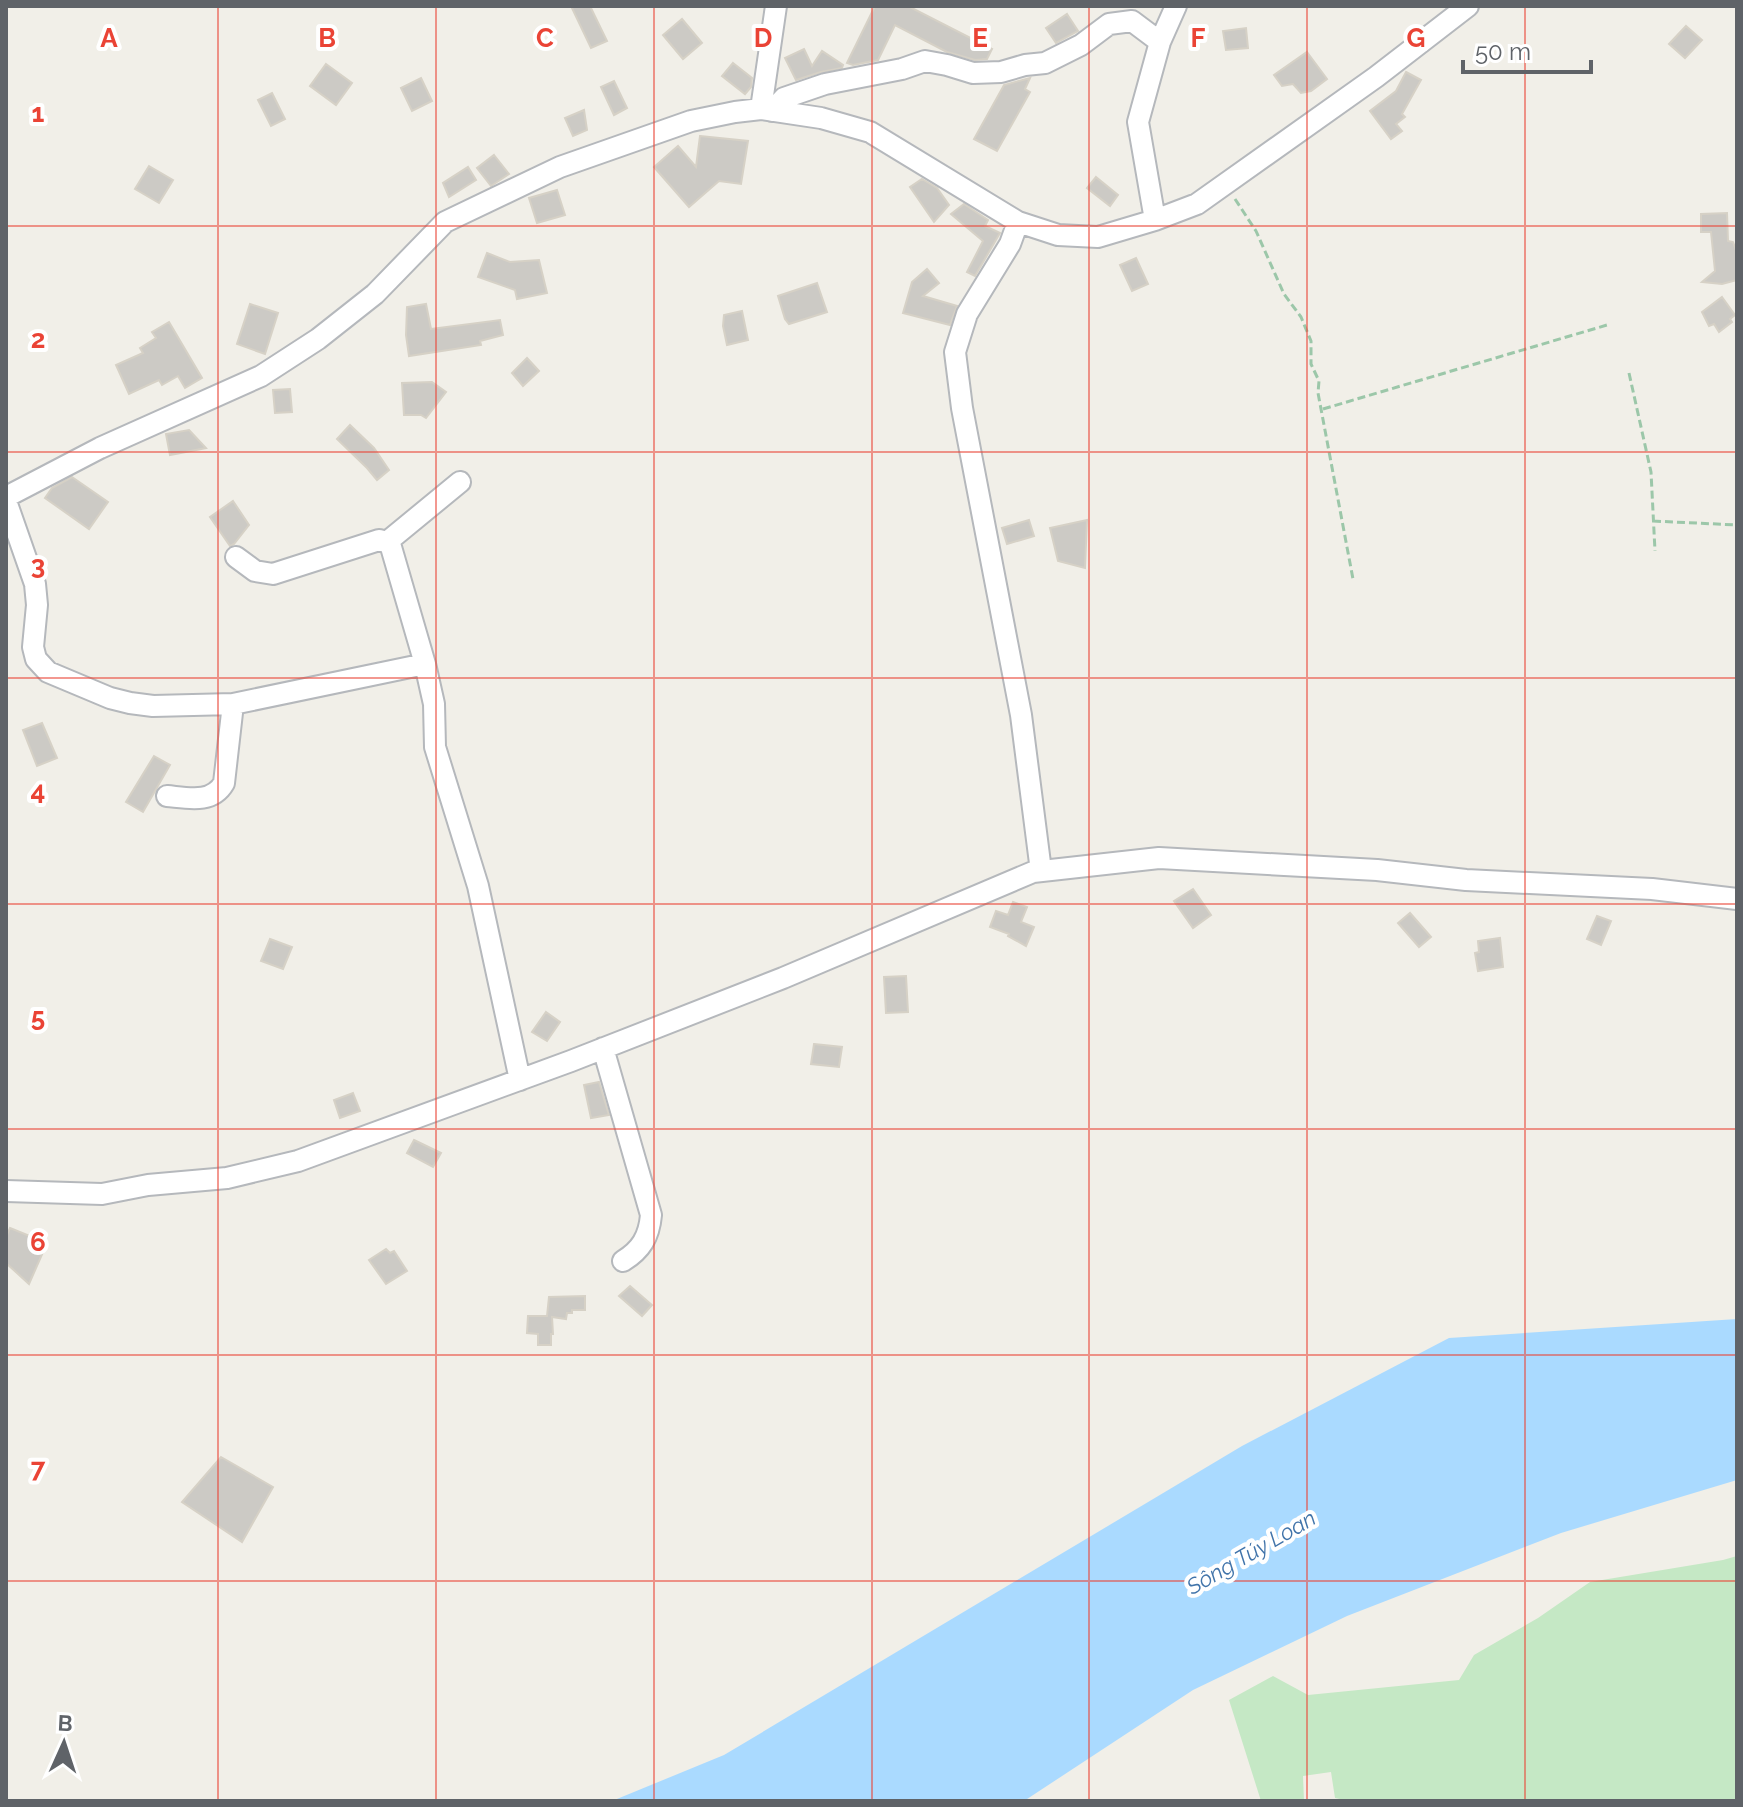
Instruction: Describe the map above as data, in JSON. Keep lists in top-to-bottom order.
{
  "water": ["Sông Túy Loan"],
  "scale_bar": "50 m",
  "north": "top",
  "grid": {
    "columns": [
      "A",
      "B",
      "C",
      "D",
      "E",
      "F",
      "G"
    ],
    "rows": [
      "1",
      "2",
      "3",
      "4",
      "5",
      "6",
      "7"
    ]
  }
}
